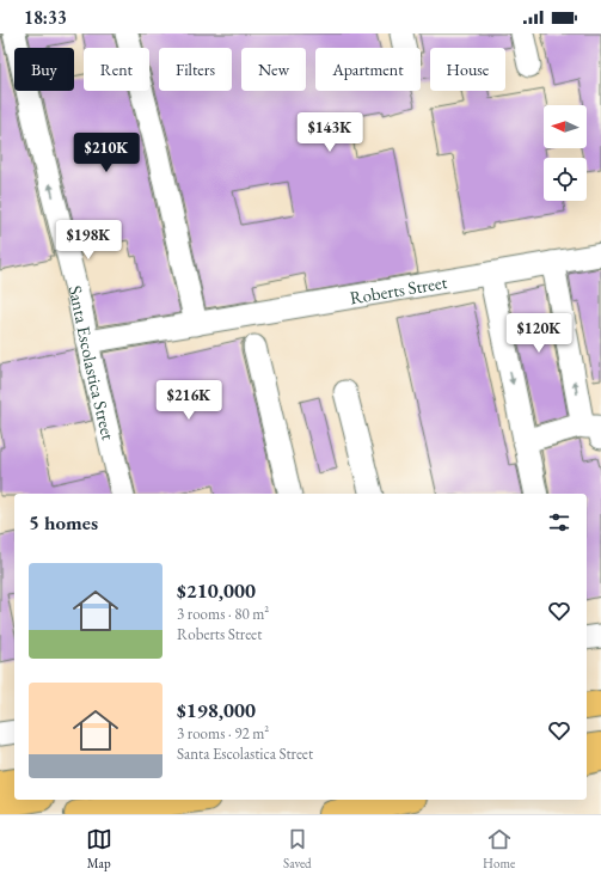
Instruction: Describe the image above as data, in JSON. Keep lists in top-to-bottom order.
{
  "streets": {
    "street": ["Roberts Street", "Santa Escolastica Street"]
  },
  "crossings": [
    ["Roberts Street", "Santa Escolastica Street"]
  ],
  "north": "left",
  "page": {
    "status": "18:33",
    "chip": [
      "Buy",
      "Rent",
      "Filters",
      "New",
      "Apartment",
      "House"
    ],
    "price": [
      "$143K",
      "$210K",
      "$198K",
      "$120K",
      "$216K"
    ],
    "heading": "5 homes",
    "list": [
      {
        "name": "$210,000",
        "note": "3 rooms · 80 m² · Roberts Street"
      },
      {
        "name": "$198,000",
        "note": "3 rooms · 92 m² · Santa Escolastica Street"
      }
    ],
    "tabs": ["Map", "Saved", "Home"]
  }
}
